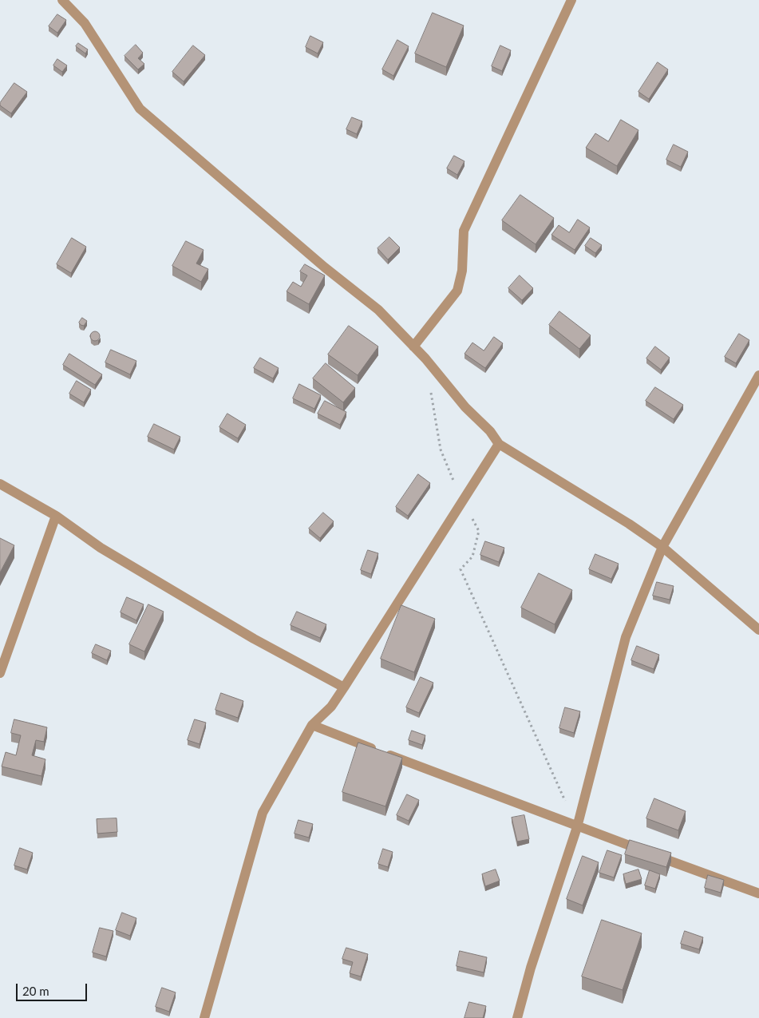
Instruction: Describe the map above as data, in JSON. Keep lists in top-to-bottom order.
{
  "scale_bar": "20 m"
}
